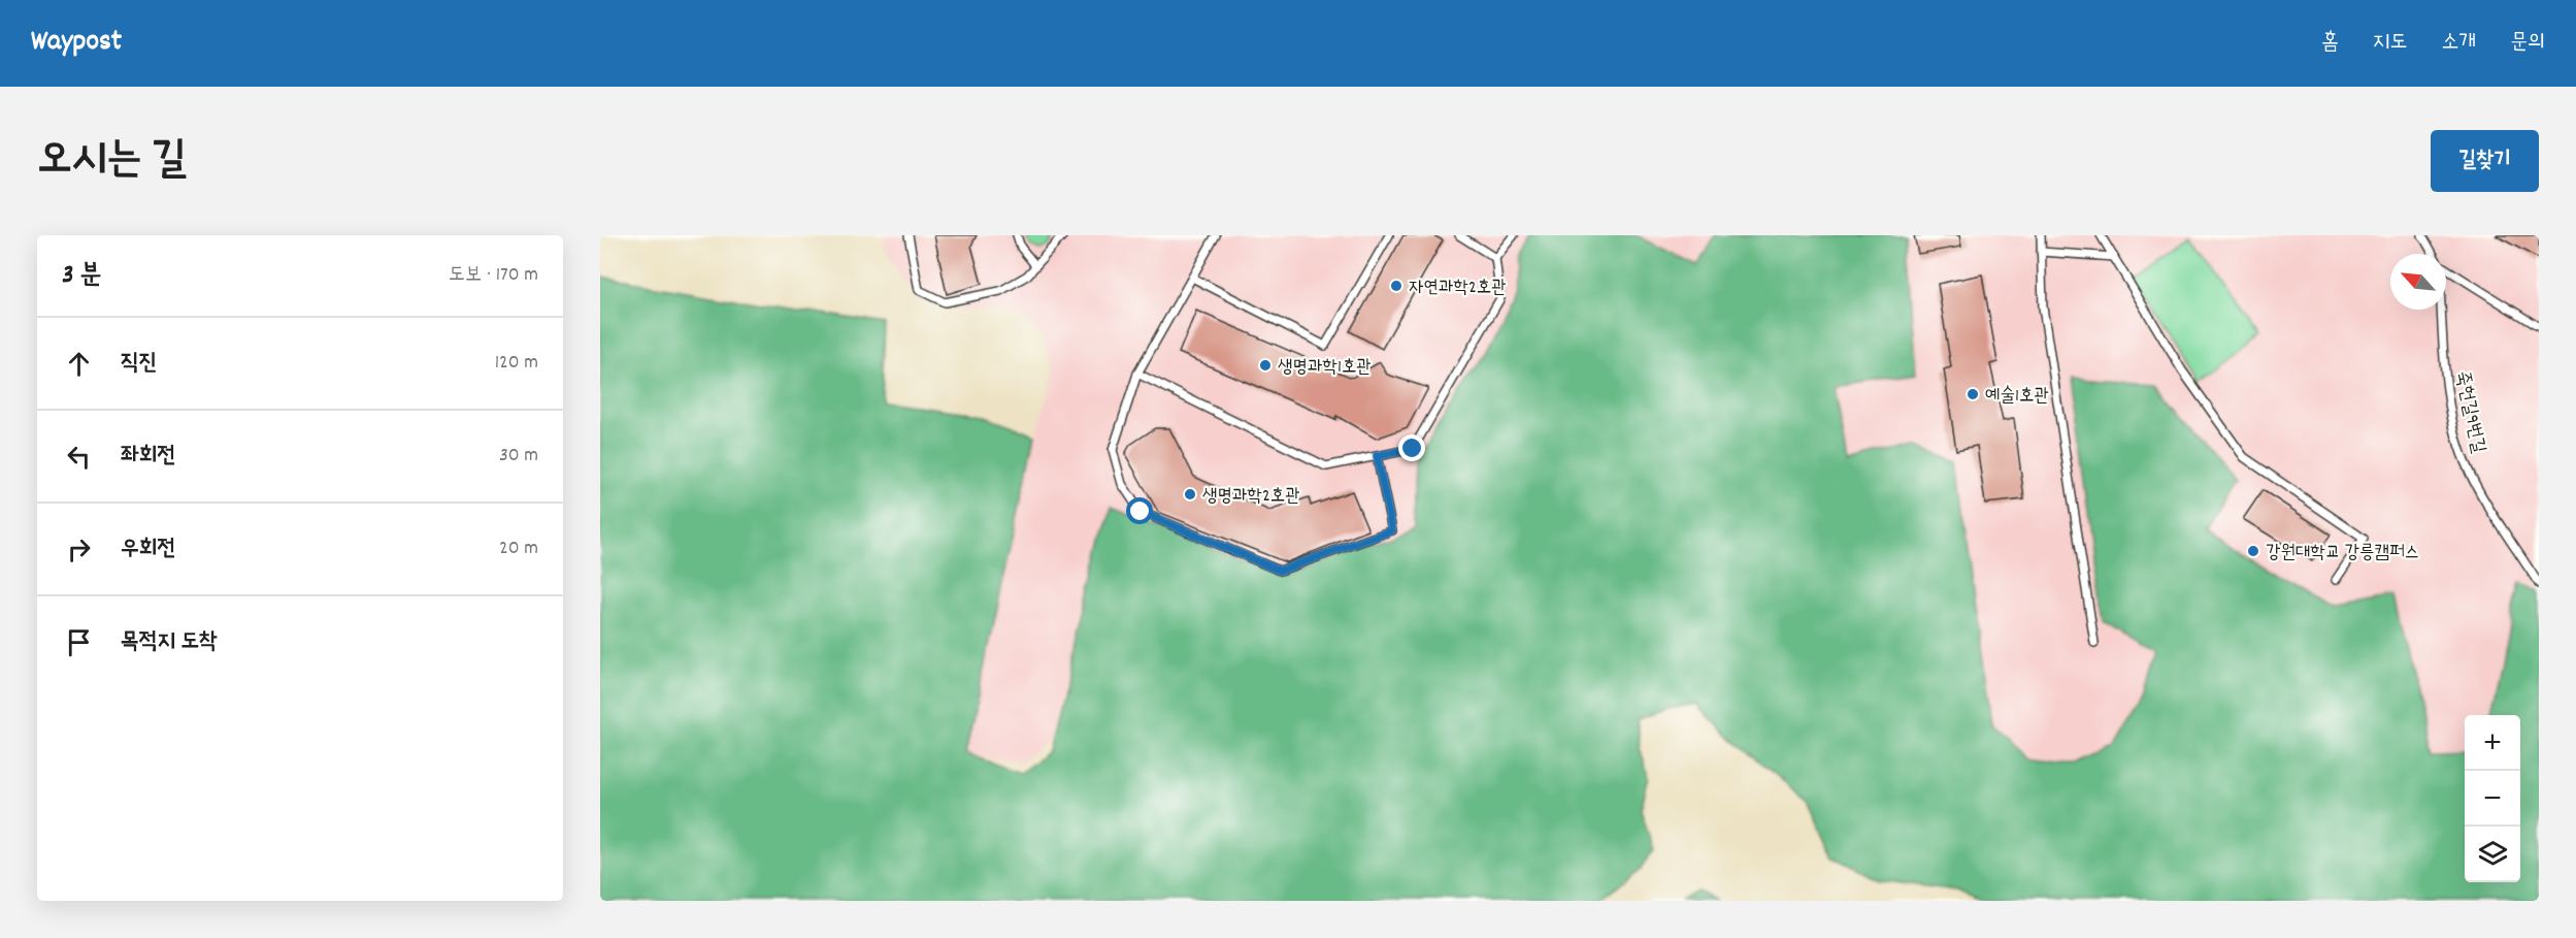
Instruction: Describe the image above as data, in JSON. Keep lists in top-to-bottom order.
{
  "streets": {
    "lane": ["죽헌길9번길"]
  },
  "places": [
    "자연과학2호관",
    "생명과학1호관",
    "예술1호관",
    "생명과학2호관",
    "강원대학교 강릉캠퍼스"
  ],
  "north": "top left",
  "page": {
    "header": "Waypost",
    "nav": [
      "홈",
      "지도",
      "소개",
      "문의"
    ],
    "title": "오시는 길",
    "buttons": "길찾기",
    "heading": ["3 분", "도보 · 170 m"],
    "list": [
      ["직진", "120 m"],
      ["좌회전", "30 m"],
      ["우회전", "20 m"],
      "목적지 도착"
    ],
    "map_buttons": ["+", "−"]
  }
}
